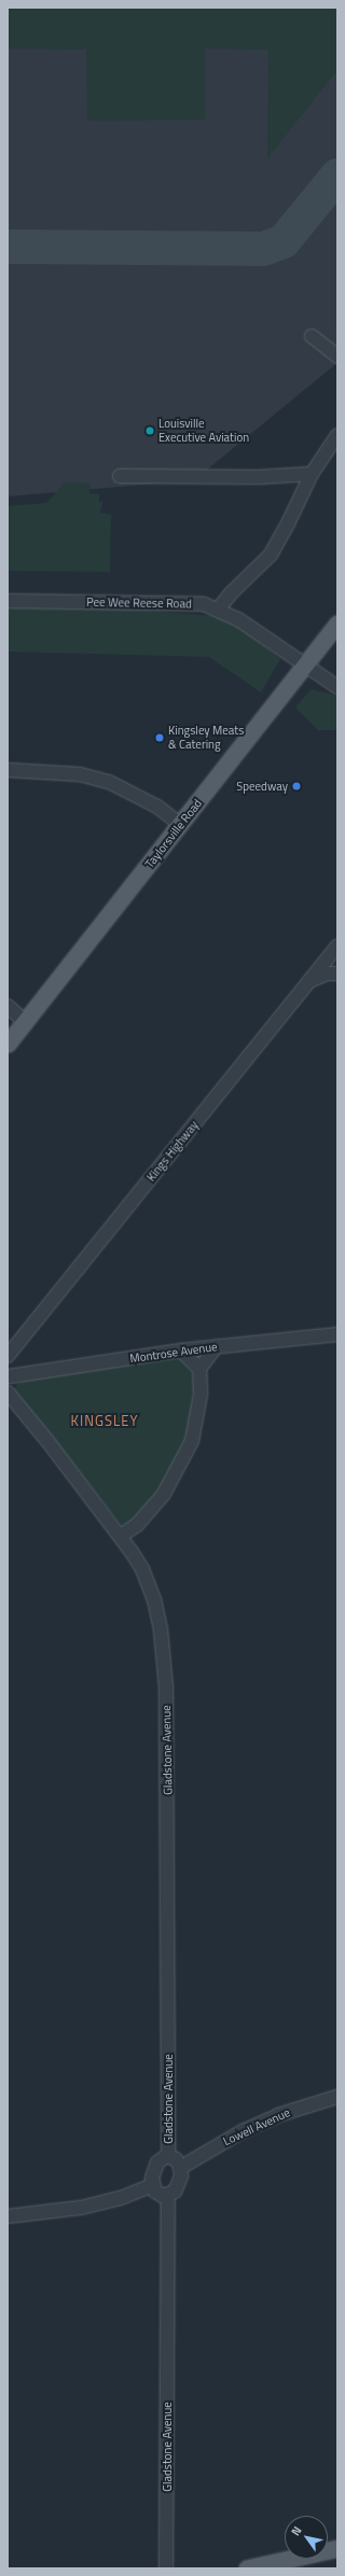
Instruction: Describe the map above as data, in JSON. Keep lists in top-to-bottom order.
{
  "streets": {
    "main road": ["Taylorsville Road"],
    "street": [
      "Pee Wee Reese Road",
      "Kings Highway",
      "Montrose Avenue",
      "Gladstone Avenue",
      "Lowell Avenue"
    ]
  },
  "crossings": [
    ["Pee Wee Reese Road", "Taylorsville Road"],
    ["Gladstone Avenue", "Lowell Avenue"]
  ],
  "districts": ["KINGSLEY"],
  "places": ["Louisville Executive Aviation", "Kingsley Meats & Catering", "Speedway"],
  "north": "top left"
}
